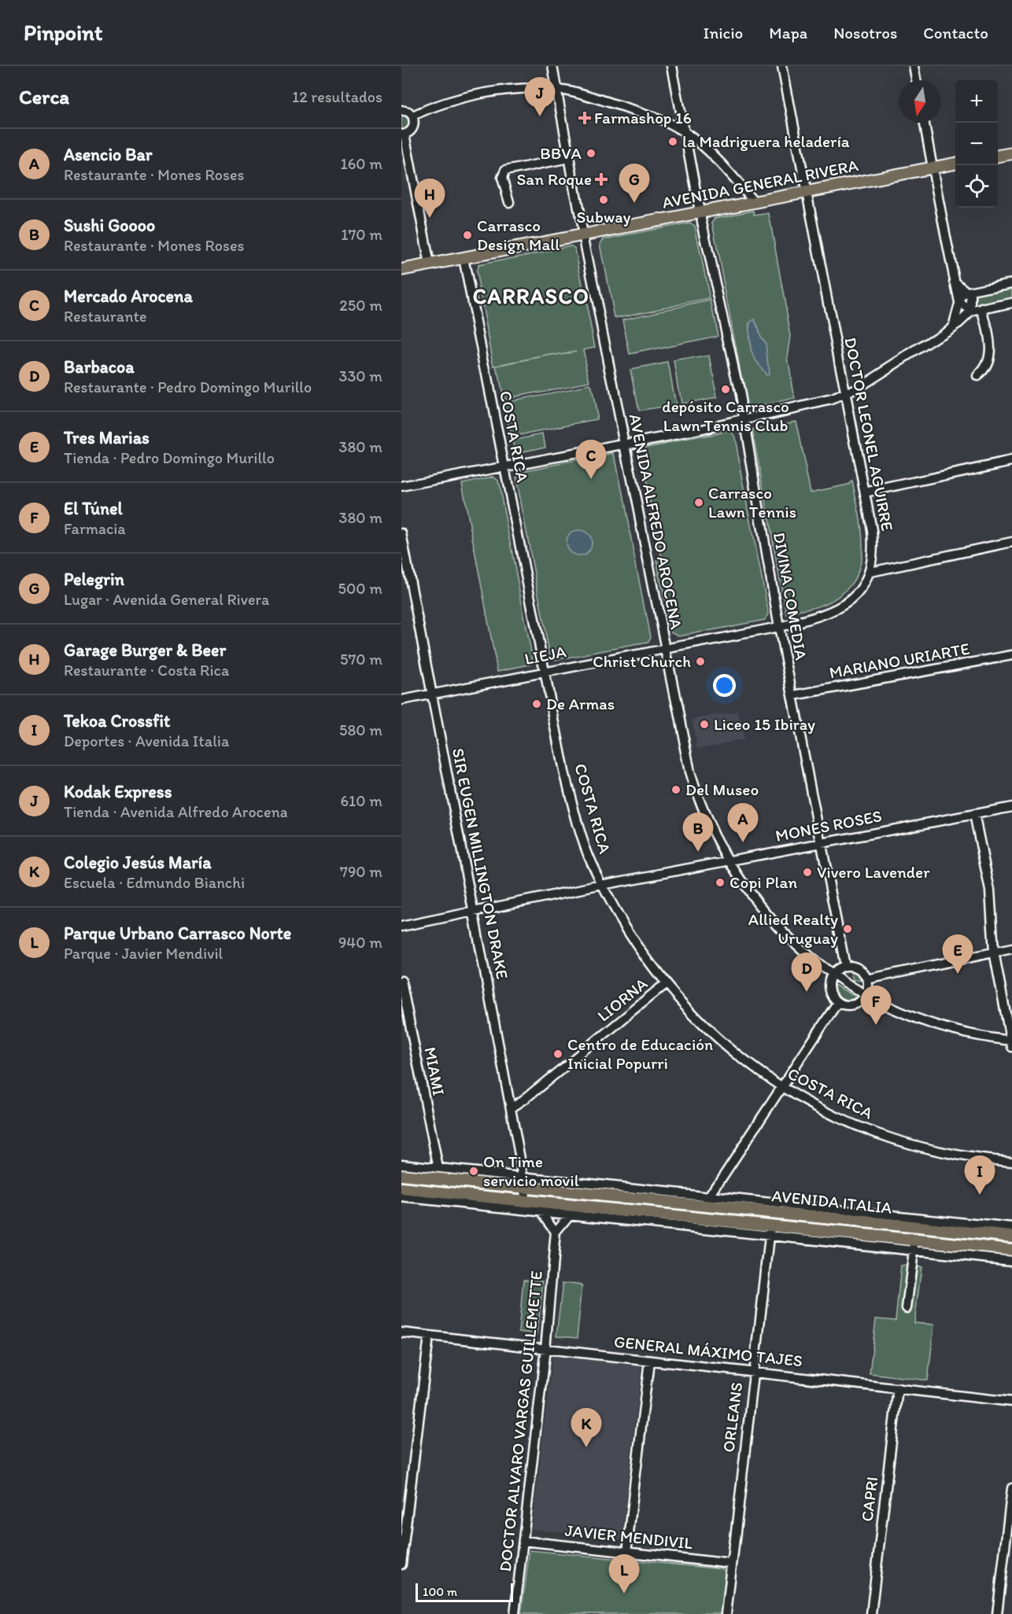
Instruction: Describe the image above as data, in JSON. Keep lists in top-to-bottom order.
{
  "streets": {
    "main road": ["AVENIDA GENERAL RIVERA", "AVENIDA ITALIA"],
    "street": [
      "DOCTOR LEONEL AGUIRRE",
      "COSTA RICA",
      "AVENIDA ALFREDO AROCENA",
      "DIVINA COMEDIA",
      "LIEJA",
      "MARIANO URIARTE",
      "MONES ROSES",
      "SIR EUGEN MILLINGTON DRAKE",
      "LIORNA",
      "MIAMI",
      "GENERAL MÁXIMO TAJES",
      "ORLEANS",
      "DOCTOR ALVARO VARGAS GUILLEMETTE",
      "CAPRI",
      "JAVIER MENDIVIL"
    ]
  },
  "crossings": [
    ["AVENIDA GENERAL RIVERA", "DOCTOR LEONEL AGUIRRE"],
    ["AVENIDA GENERAL RIVERA", "COSTA RICA"],
    ["AVENIDA GENERAL RIVERA", "AVENIDA ALFREDO AROCENA"],
    ["AVENIDA GENERAL RIVERA", "DIVINA COMEDIA"],
    ["DOCTOR LEONEL AGUIRRE", "DIVINA COMEDIA"],
    ["DOCTOR LEONEL AGUIRRE", "LIEJA"],
    ["COSTA RICA", "LIEJA"],
    ["COSTA RICA", "MONES ROSES"],
    ["COSTA RICA", "LIORNA"],
    ["AVENIDA ALFREDO AROCENA", "LIEJA"],
    ["AVENIDA ALFREDO AROCENA", "MONES ROSES"],
    ["DIVINA COMEDIA", "LIEJA"],
    ["DIVINA COMEDIA", "MARIANO URIARTE"],
    ["DIVINA COMEDIA", "MONES ROSES"],
    ["LIEJA", "SIR EUGEN MILLINGTON DRAKE"],
    ["MONES ROSES", "SIR EUGEN MILLINGTON DRAKE"],
    ["SIR EUGEN MILLINGTON DRAKE", "LIORNA"],
    ["SIR EUGEN MILLINGTON DRAKE", "AVENIDA ITALIA"],
    ["MIAMI", "AVENIDA ITALIA"],
    ["AVENIDA ITALIA", "ORLEANS"],
    ["GENERAL MÁXIMO TAJES", "ORLEANS"],
    ["GENERAL MÁXIMO TAJES", "DOCTOR ALVARO VARGAS GUILLEMETTE"],
    ["GENERAL MÁXIMO TAJES", "CAPRI"],
    ["ORLEANS", "JAVIER MENDIVIL"],
    ["DOCTOR ALVARO VARGAS GUILLEMETTE", "JAVIER MENDIVIL"]
  ],
  "districts": ["CARRASCO"],
  "places": {
    "health": ["Farmashop 16", "San Roque"],
    "other": [
      "la Madriguera heladería",
      "BBVA",
      "Subway",
      "Carrasco Design Mall",
      "depósito Carrasco Lawn Tennis Club",
      "Carrasco Lawn Tennis",
      "Christ Church",
      "De Armas",
      "Liceo 15 Ibiray",
      "Del Museo",
      "Vivero Lavender",
      "Copi Plan",
      "Allied Realty Uruguay",
      "Centro de Educación Inicial Popurri",
      "On Time servicio movil"
    ]
  },
  "scale_bar": "100 m",
  "north": "bottom",
  "page": {
    "header": "Pinpoint",
    "nav": [
      "Inicio",
      "Mapa",
      "Nosotros",
      "Contacto"
    ],
    "heading": ["Cerca", "12 resultados"],
    "pins": [
      "J",
      "G",
      "H",
      "C",
      "A",
      "B",
      "E",
      "D",
      "F",
      "I",
      "K",
      "L"
    ],
    "map_buttons": ["+", "−"],
    "list": [
      {
        "mark": "A",
        "name": "Asencio Bar",
        "note": "Restaurante · Mones Roses",
        "value": "160 m"
      },
      {
        "mark": "B",
        "name": "Sushi Goooo",
        "note": "Restaurante · Mones Roses",
        "value": "170 m"
      },
      {
        "mark": "C",
        "name": "Mercado Arocena",
        "note": "Restaurante",
        "value": "250 m"
      },
      {
        "mark": "D",
        "name": "Barbacoa",
        "note": "Restaurante · Pedro Domingo Murillo",
        "value": "330 m"
      },
      {
        "mark": "E",
        "name": "Tres Marias",
        "note": "Tienda · Pedro Domingo Murillo",
        "value": "380 m"
      },
      {
        "mark": "F",
        "name": "El Túnel",
        "note": "Farmacia",
        "value": "380 m"
      },
      {
        "mark": "G",
        "name": "Pelegrin",
        "note": "Lugar · Avenida General Rivera",
        "value": "500 m"
      },
      {
        "mark": "H",
        "name": "Garage Burger & Beer",
        "note": "Restaurante · Costa Rica",
        "value": "570 m"
      },
      {
        "mark": "I",
        "name": "Tekoa Crossfit",
        "note": "Deportes · Avenida Italia",
        "value": "580 m"
      },
      {
        "mark": "J",
        "name": "Kodak Express",
        "note": "Tienda · Avenida Alfredo Arocena",
        "value": "610 m"
      },
      {
        "mark": "K",
        "name": "Colegio Jesús María",
        "note": "Escuela · Edmundo Bianchi",
        "value": "790 m"
      },
      {
        "mark": "L",
        "name": "Parque Urbano Carrasco Norte",
        "note": "Parque · Javier Mendivil",
        "value": "940 m"
      }
    ],
    "scale": "100 m"
  }
}
